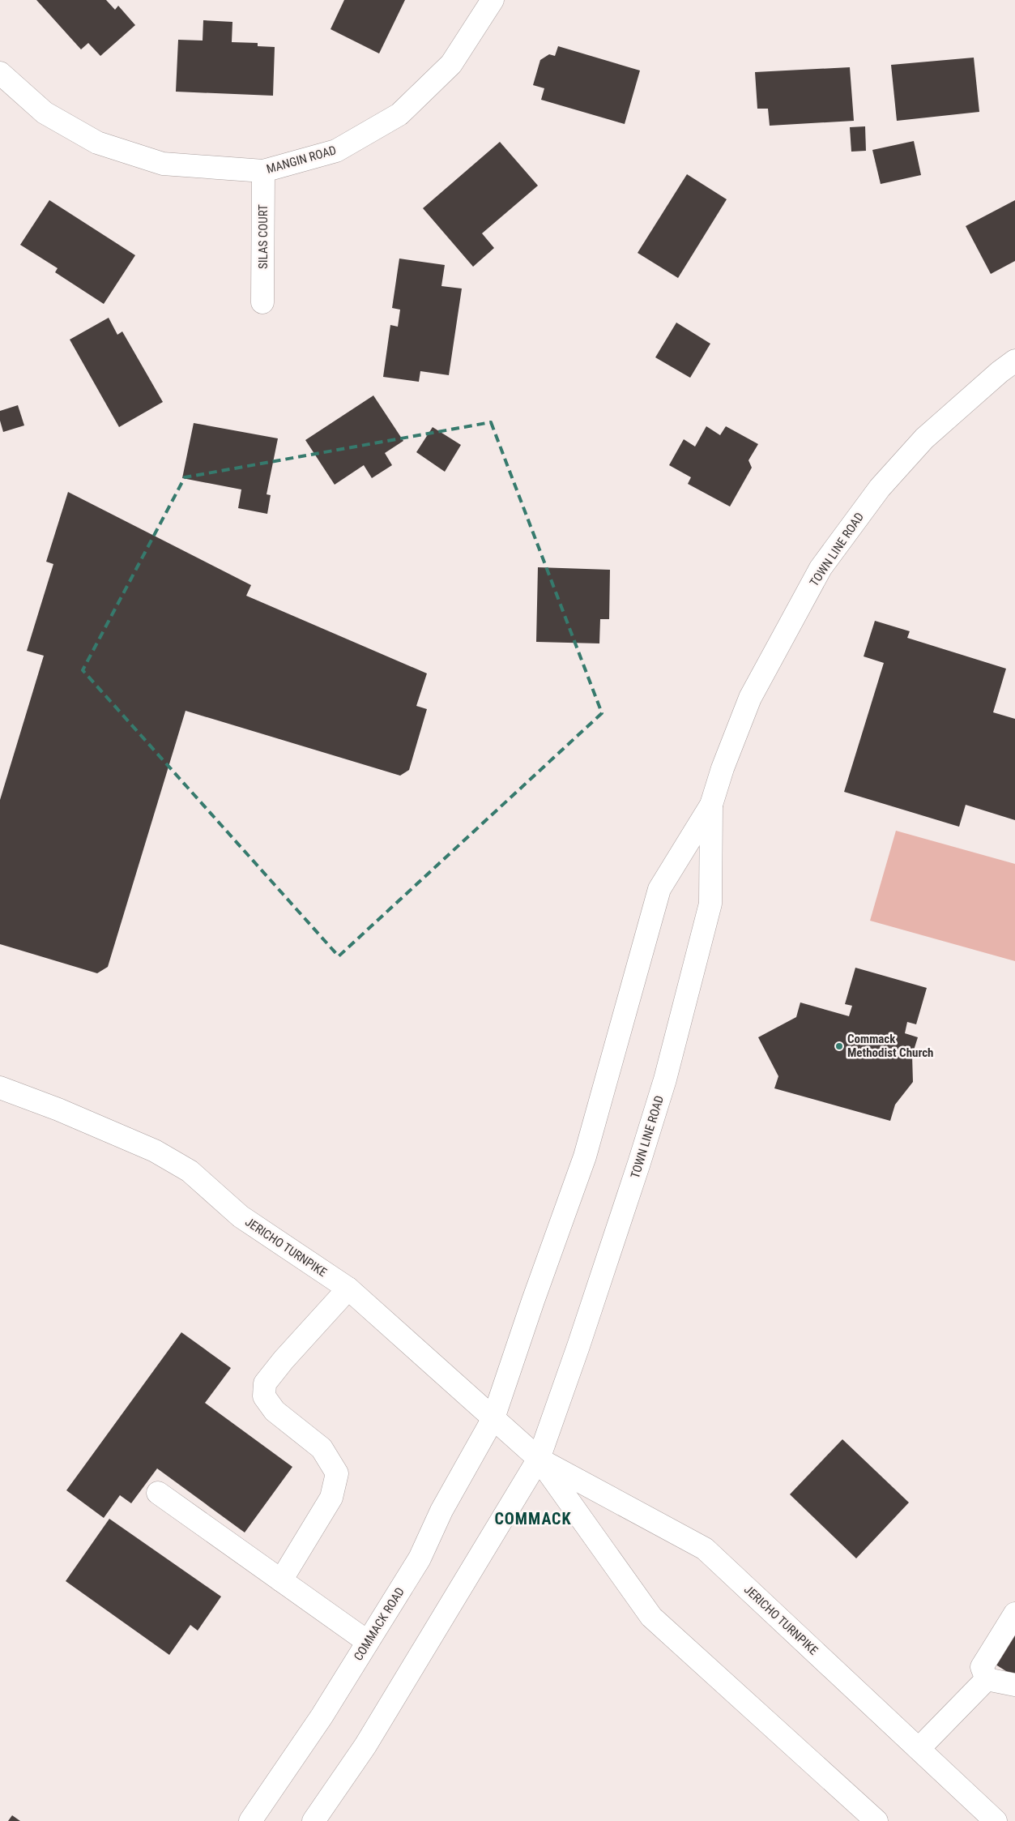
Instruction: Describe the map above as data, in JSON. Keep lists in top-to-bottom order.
{
  "streets": {
    "main road": [
      "MANGIN ROAD",
      "SILAS COURT",
      "TOWN LINE ROAD",
      "JERICHO TURNPIKE",
      "COMMACK ROAD"
    ]
  },
  "crossings": [
    ["MANGIN ROAD", "SILAS COURT"],
    ["TOWN LINE ROAD", "JERICHO TURNPIKE"],
    ["TOWN LINE ROAD", "COMMACK ROAD"],
    ["JERICHO TURNPIKE", "COMMACK ROAD"]
  ],
  "districts": ["COMMACK"],
  "places": ["Commack Methodist Church"]
}
